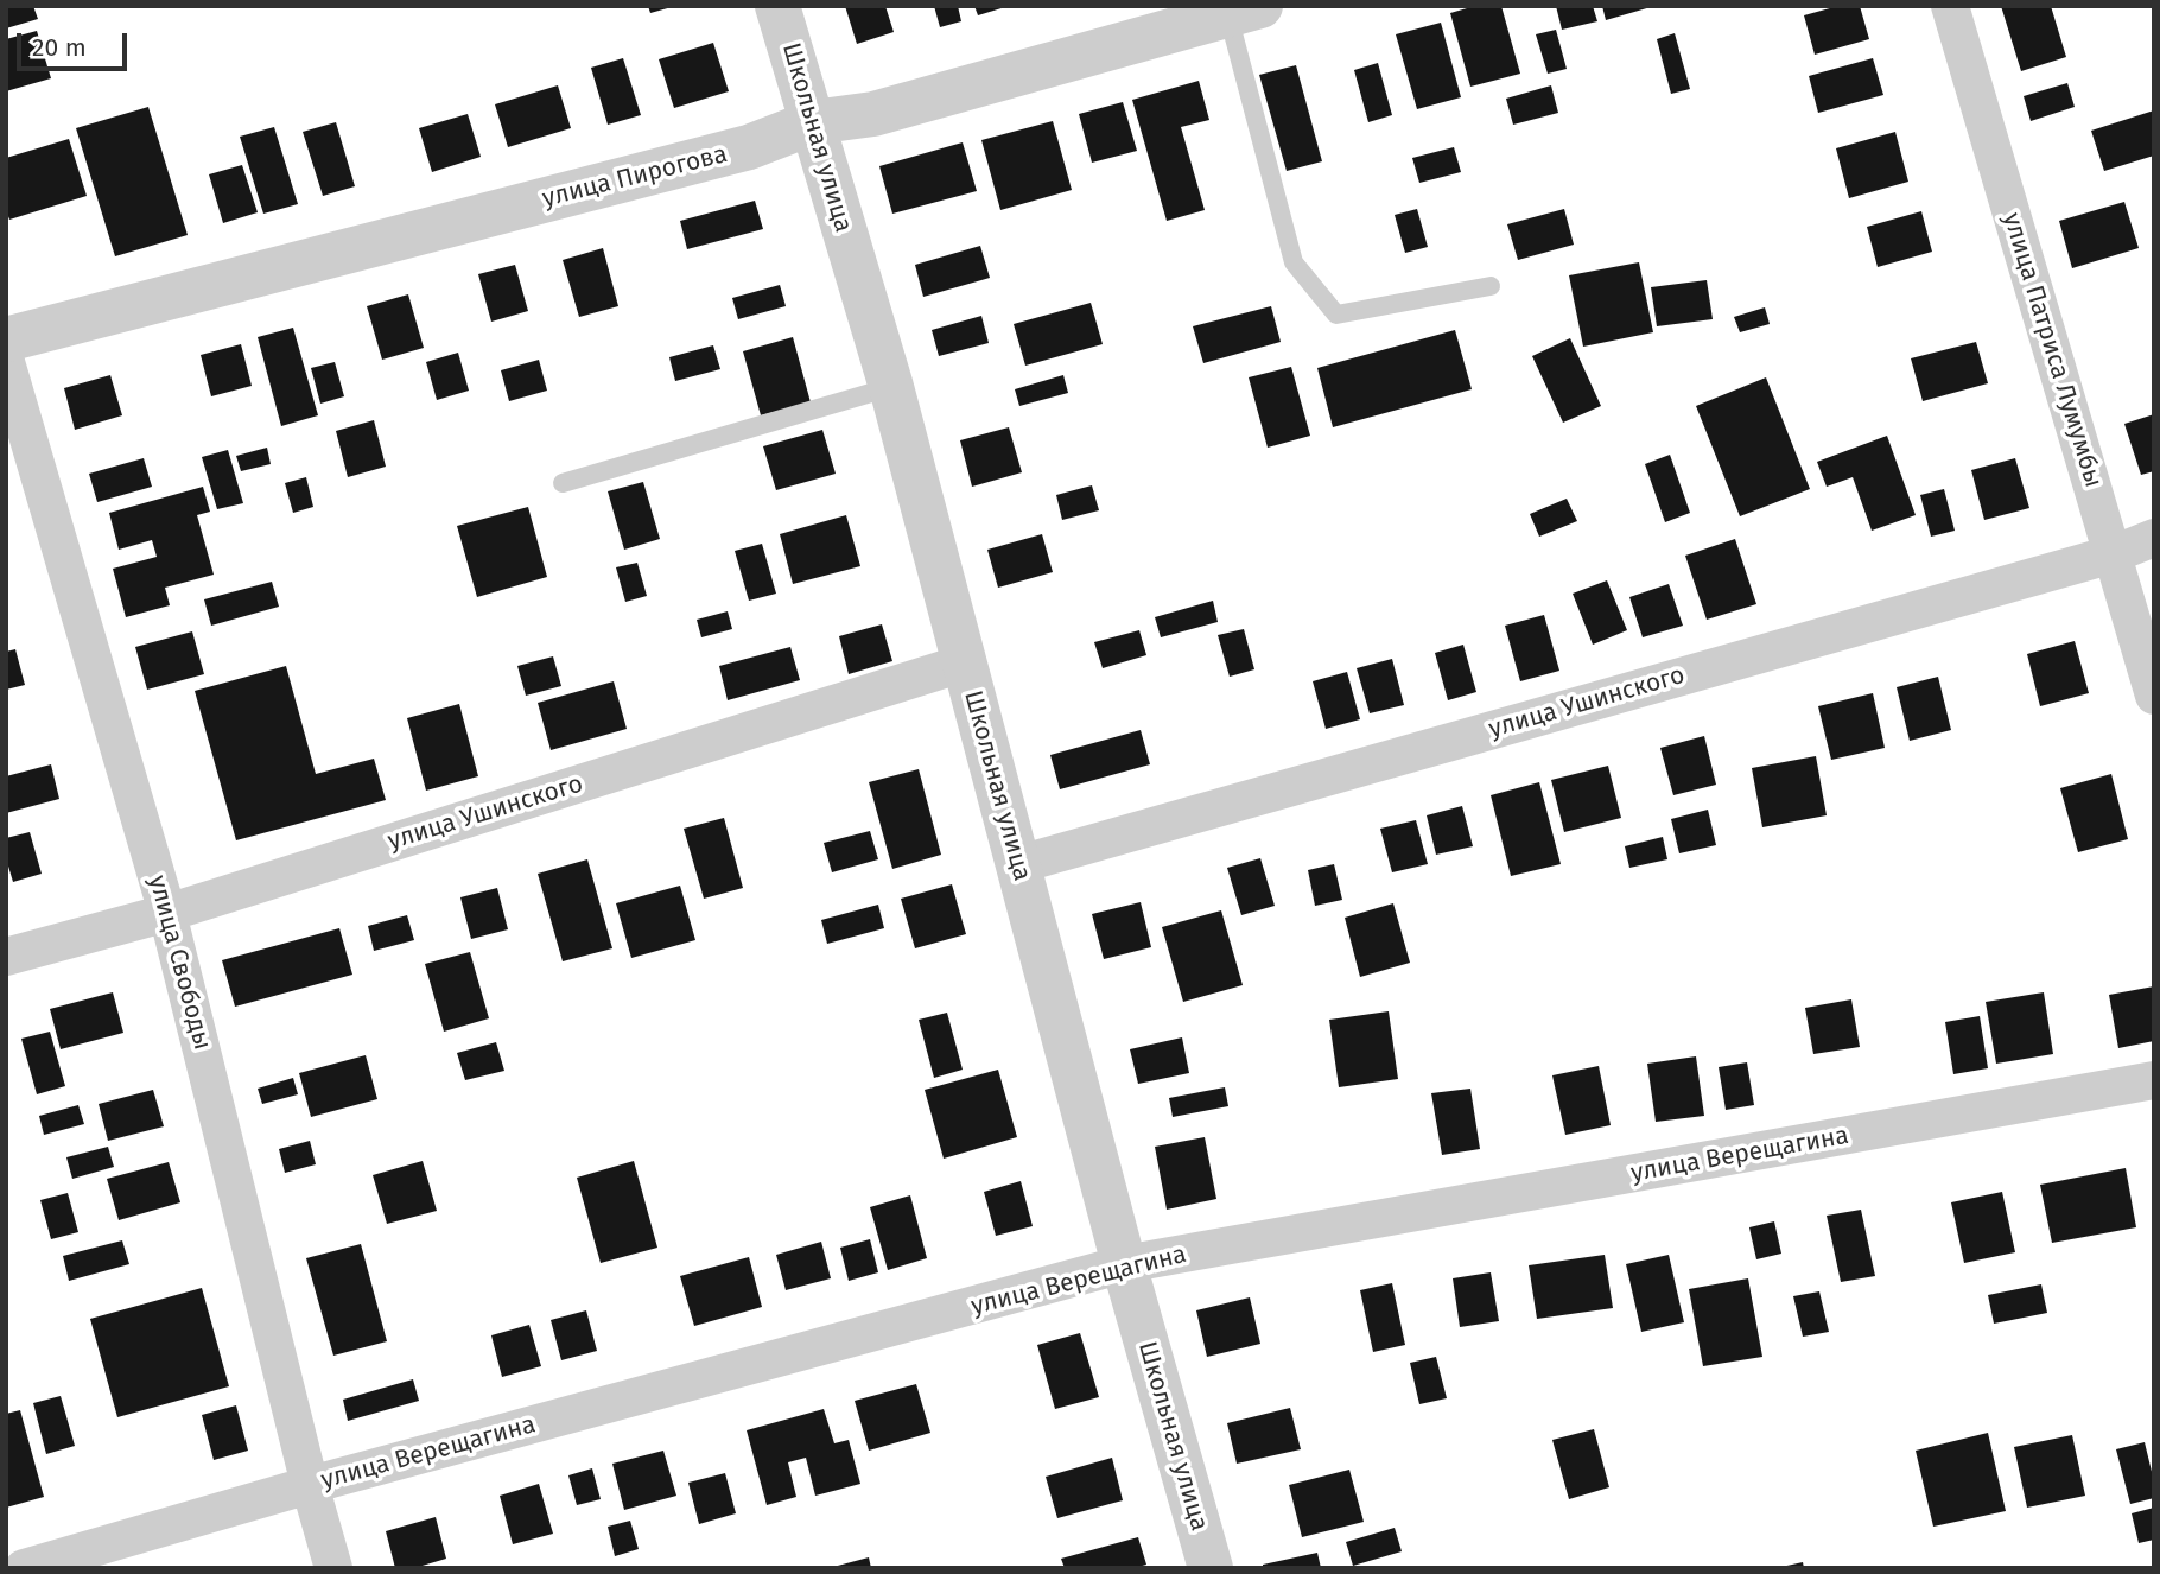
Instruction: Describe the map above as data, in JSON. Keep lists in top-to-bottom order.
{
  "streets": {
    "street": [
      "Школьная улица",
      "улица Пирогова",
      "улица Патриса Лумумбы",
      "улица Ушинского",
      "улица Свободы",
      "улица Верещагина"
    ]
  },
  "crossings": [
    ["Школьная улица", "улица Пирогова"],
    ["Школьная улица", "улица Ушинского"],
    ["Школьная улица", "улица Верещагина"],
    ["улица Патриса Лумумбы", "улица Ушинского"],
    ["улица Ушинского", "улица Свободы"],
    ["улица Свободы", "улица Верещагина"]
  ],
  "scale_bar": "20 m"
}
